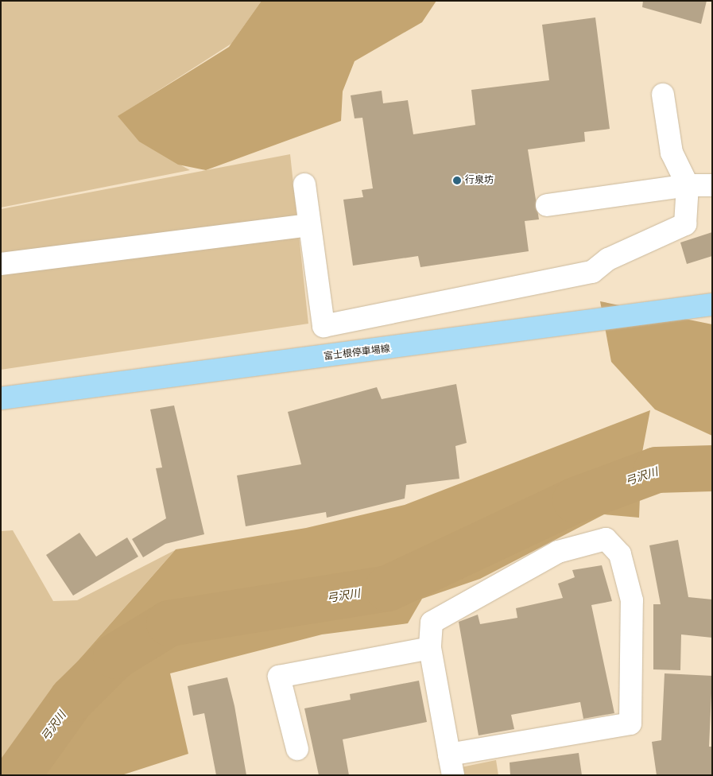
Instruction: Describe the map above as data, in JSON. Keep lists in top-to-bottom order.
{
  "streets": {
    "main road": ["富士根停車場線"]
  },
  "water": ["弓沢川"],
  "places": ["行泉坊"]
}
